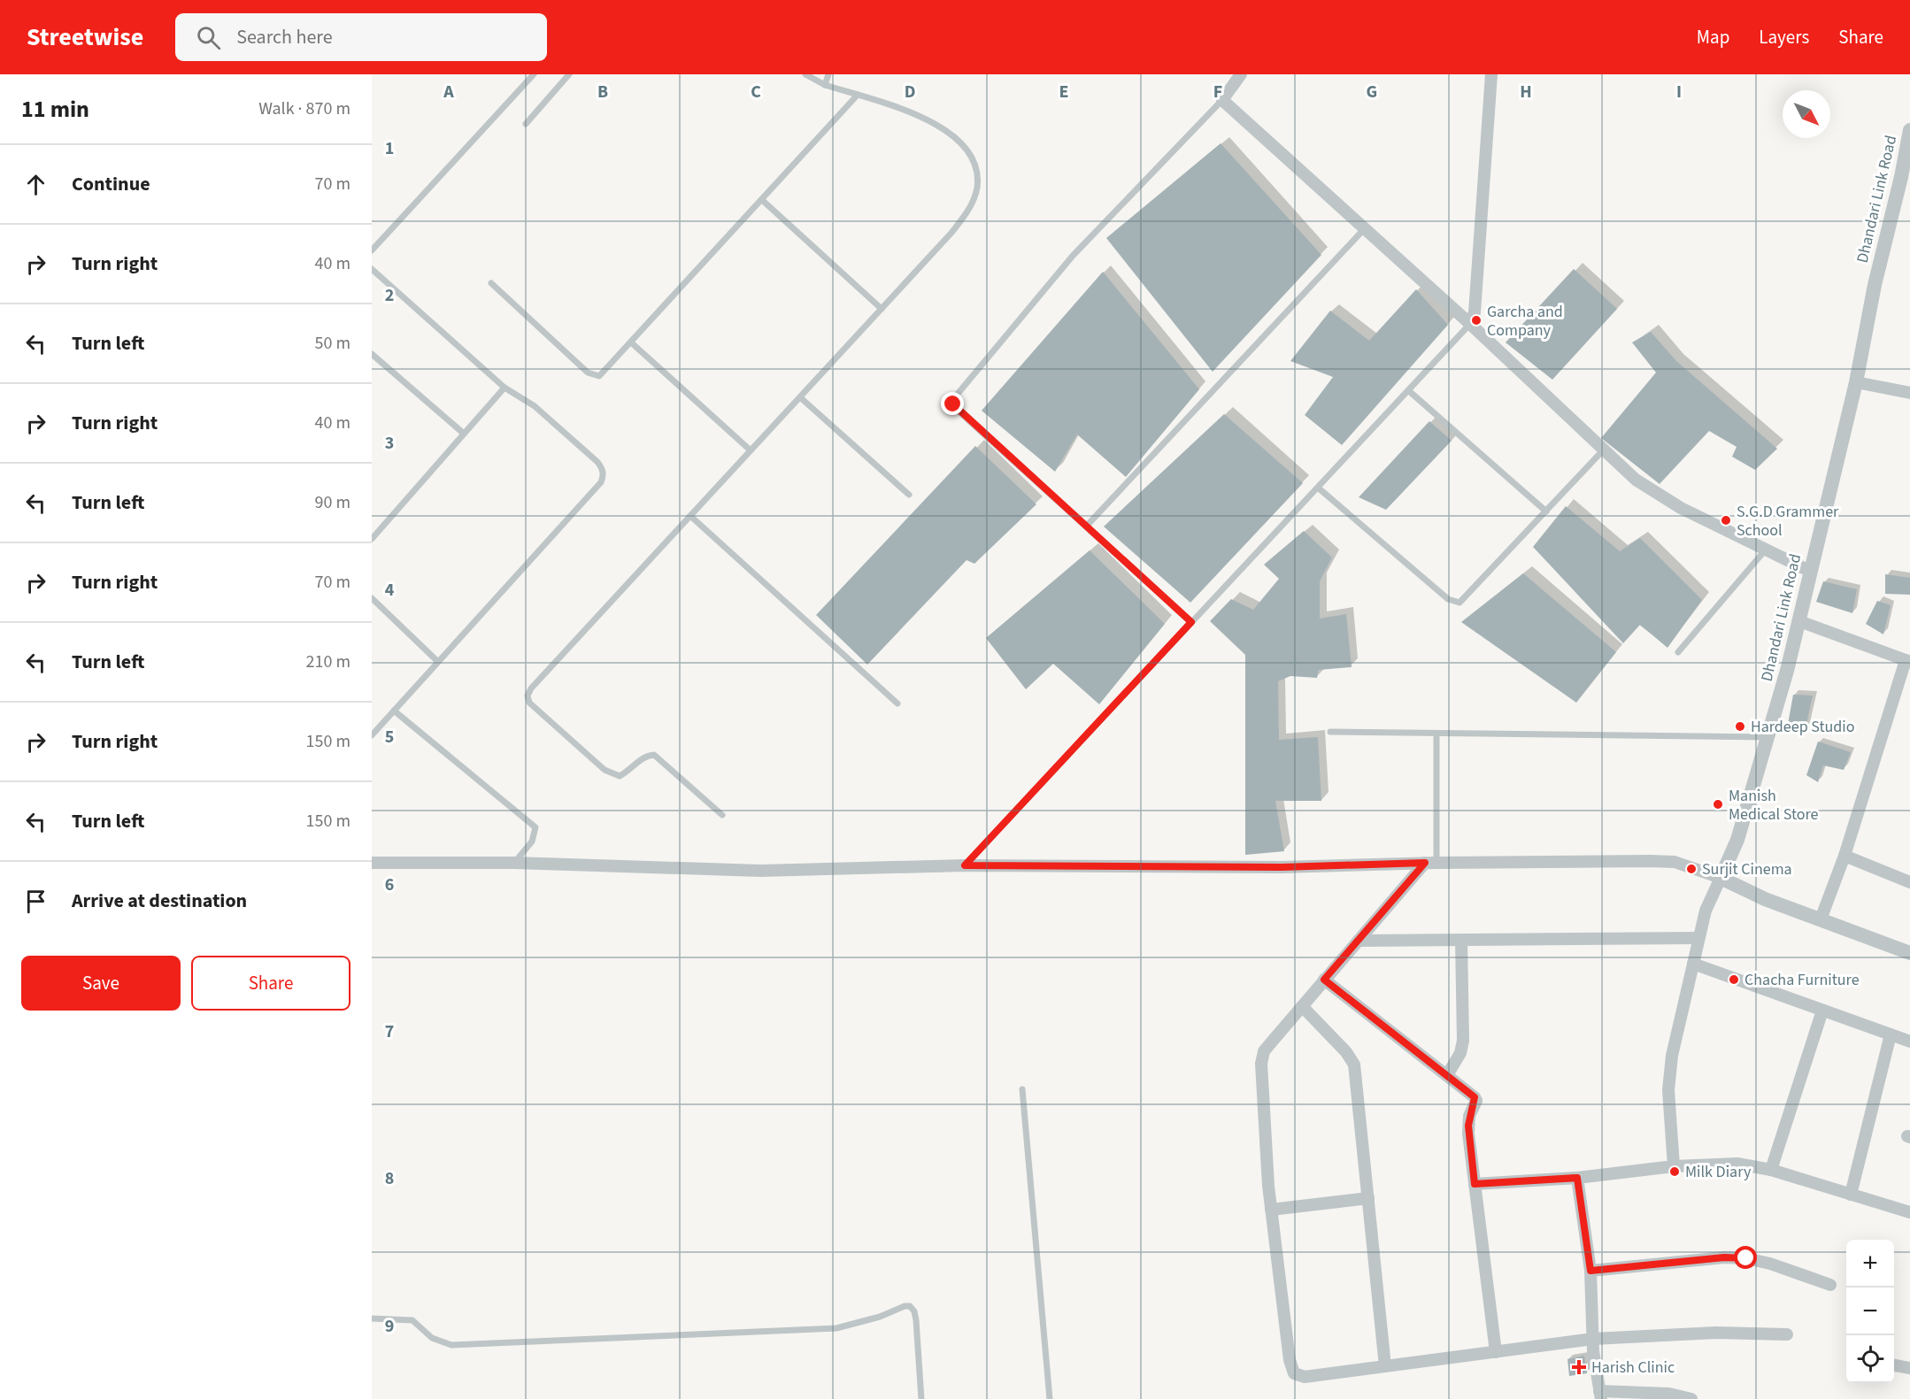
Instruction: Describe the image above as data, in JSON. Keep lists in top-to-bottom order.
{
  "streets": {
    "street": ["Dhandari Link Road"]
  },
  "places": {
    "other": [
      "Garcha and Company",
      "S.G.D Grammer School",
      "Hardeep Studio",
      "Manish Medical Store",
      "Surjit Cinema",
      "Chacha Furniture",
      "Milk Diary"
    ],
    "health": ["Harish Clinic"]
  },
  "north": "bottom right",
  "page": {
    "header": "Streetwise",
    "search": "Search here",
    "nav": ["Map", "Layers", "Share"],
    "heading": ["11 min", "Walk · 870 m"],
    "list": [
      ["Continue", "70 m"],
      ["Turn right", "40 m"],
      ["Turn left", "50 m"],
      ["Turn right", "40 m"],
      ["Turn left", "90 m"],
      ["Turn right", "70 m"],
      ["Turn left", "210 m"],
      ["Turn right", "150 m"],
      ["Turn left", "150 m"],
      "Arrive at destination"
    ],
    "buttons": ["Save", "Share"],
    "map_buttons": ["+", "−"]
  },
  "grid": {
    "columns": [
      "A",
      "B",
      "C",
      "D",
      "E",
      "F",
      "G",
      "H",
      "I"
    ],
    "rows": [
      "1",
      "2",
      "3",
      "4",
      "5",
      "6",
      "7",
      "8",
      "9"
    ]
  }
}
